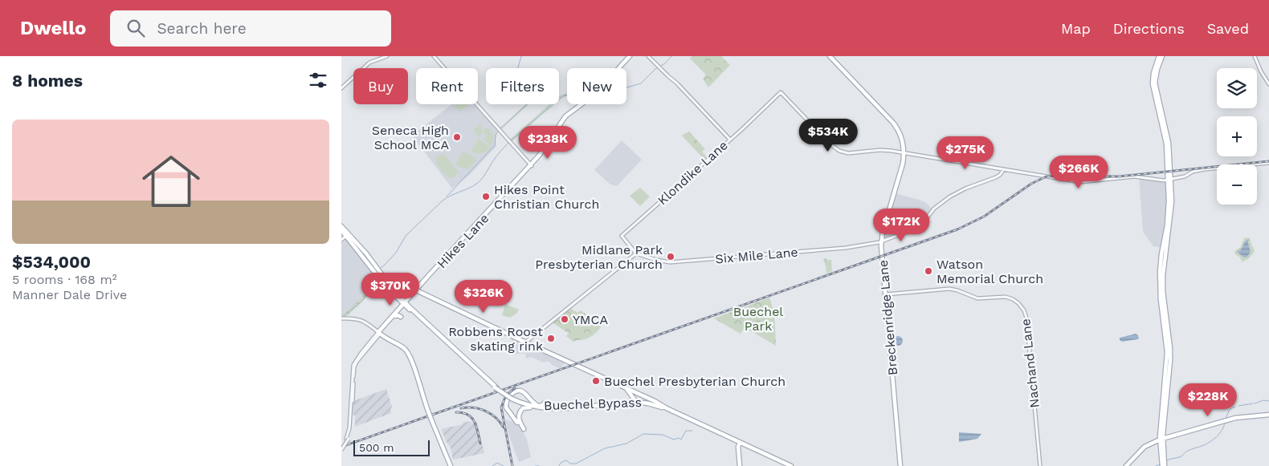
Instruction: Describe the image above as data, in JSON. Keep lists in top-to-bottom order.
{
  "streets": {
    "main road": ["Hikes Lane", "Breckenridge Lane", "Buechel Bypass"],
    "street": ["Klondike Lane", "Six Mile Lane", "Nachand Lane"]
  },
  "crossings": [
    ["Klondike Lane", "Six Mile Lane"],
    ["Hikes Lane", "Buechel Bypass"],
    ["Six Mile Lane", "Breckenridge Lane"],
    ["Breckenridge Lane", "Nachand Lane"]
  ],
  "parks": ["Buechel Park"],
  "places": [
    "Seneca High School MCA",
    "Hikes Point Christian Church",
    "Midlane Park Presbyterian Church",
    "Watson Memorial Church",
    "YMCA",
    "Robbens Roost skating rink",
    "Buechel Presbyterian Church"
  ],
  "scale_bar": "500 m",
  "page": {
    "header": "Dwello",
    "search": "Search here",
    "nav": ["Map", "Directions", "Saved"],
    "heading": "8 homes",
    "map_buttons": ["+", "−"],
    "chip": [
      "Buy",
      "Rent",
      "Filters",
      "New"
    ],
    "list": [
      {
        "name": "$534,000",
        "note": "5 rooms · 168 m² · Manner Dale Drive"
      }
    ],
    "price": [
      "$534K",
      "$238K",
      "$275K",
      "$266K",
      "$172K",
      "$370K",
      "$326K",
      "$228K"
    ],
    "scale": "500 m"
  }
}
